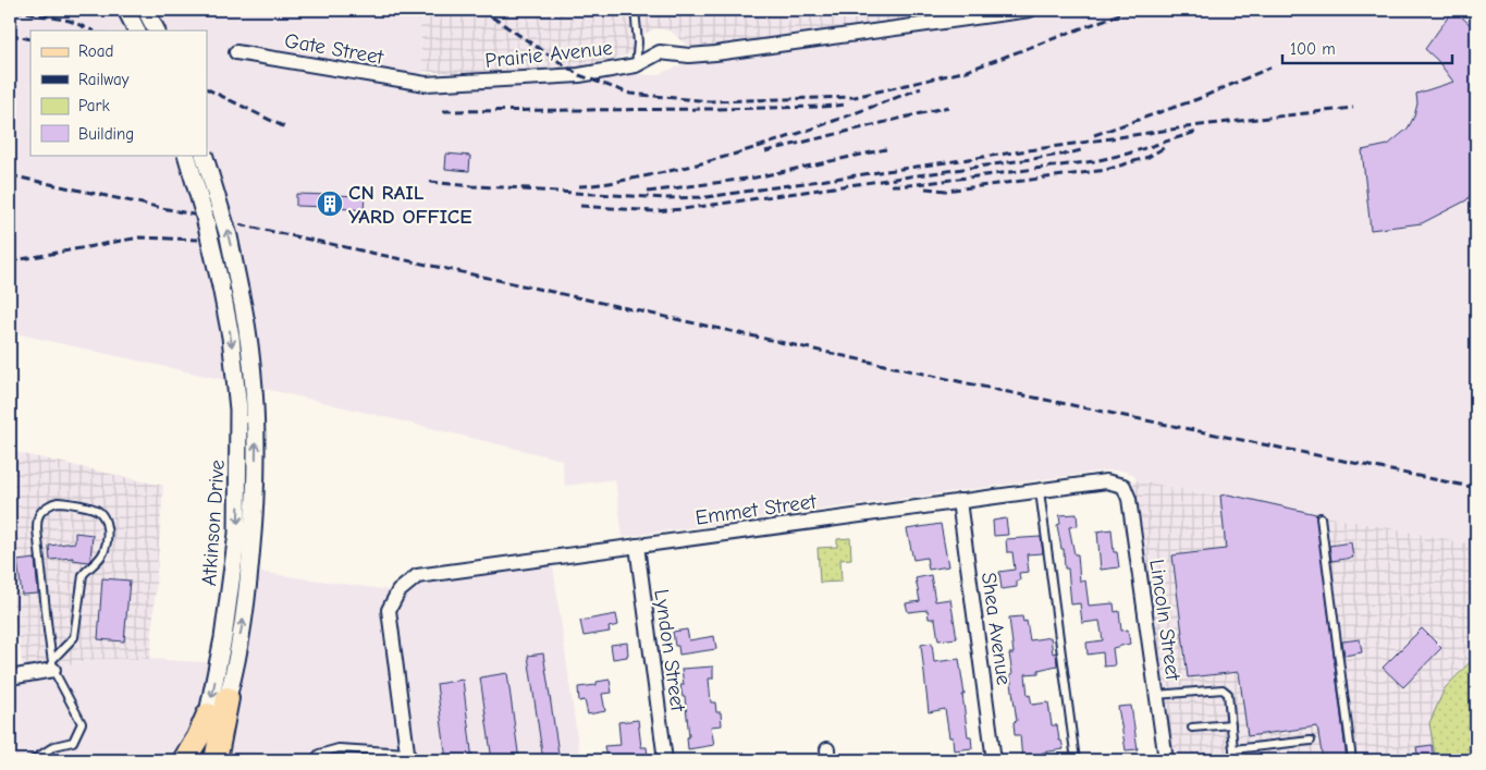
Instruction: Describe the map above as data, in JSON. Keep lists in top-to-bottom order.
{
  "streets": {
    "street": [
      "Gate Street",
      "Prairie Avenue",
      "Emmet Street",
      "Atkinson Drive",
      "Lincoln Street",
      "Shea Avenue",
      "Lyndon Street"
    ]
  },
  "crossings": [
    ["Gate Street", "Prairie Avenue"],
    ["Emmet Street", "Lincoln Street"],
    ["Emmet Street", "Shea Avenue"],
    ["Emmet Street", "Lyndon Street"]
  ],
  "places": {
    "building": ["CN RAIL YARD OFFICE"]
  },
  "legend": [
    "Road",
    "Railway",
    "Park",
    "Building"
  ],
  "scale_bar": "100 m"
}
